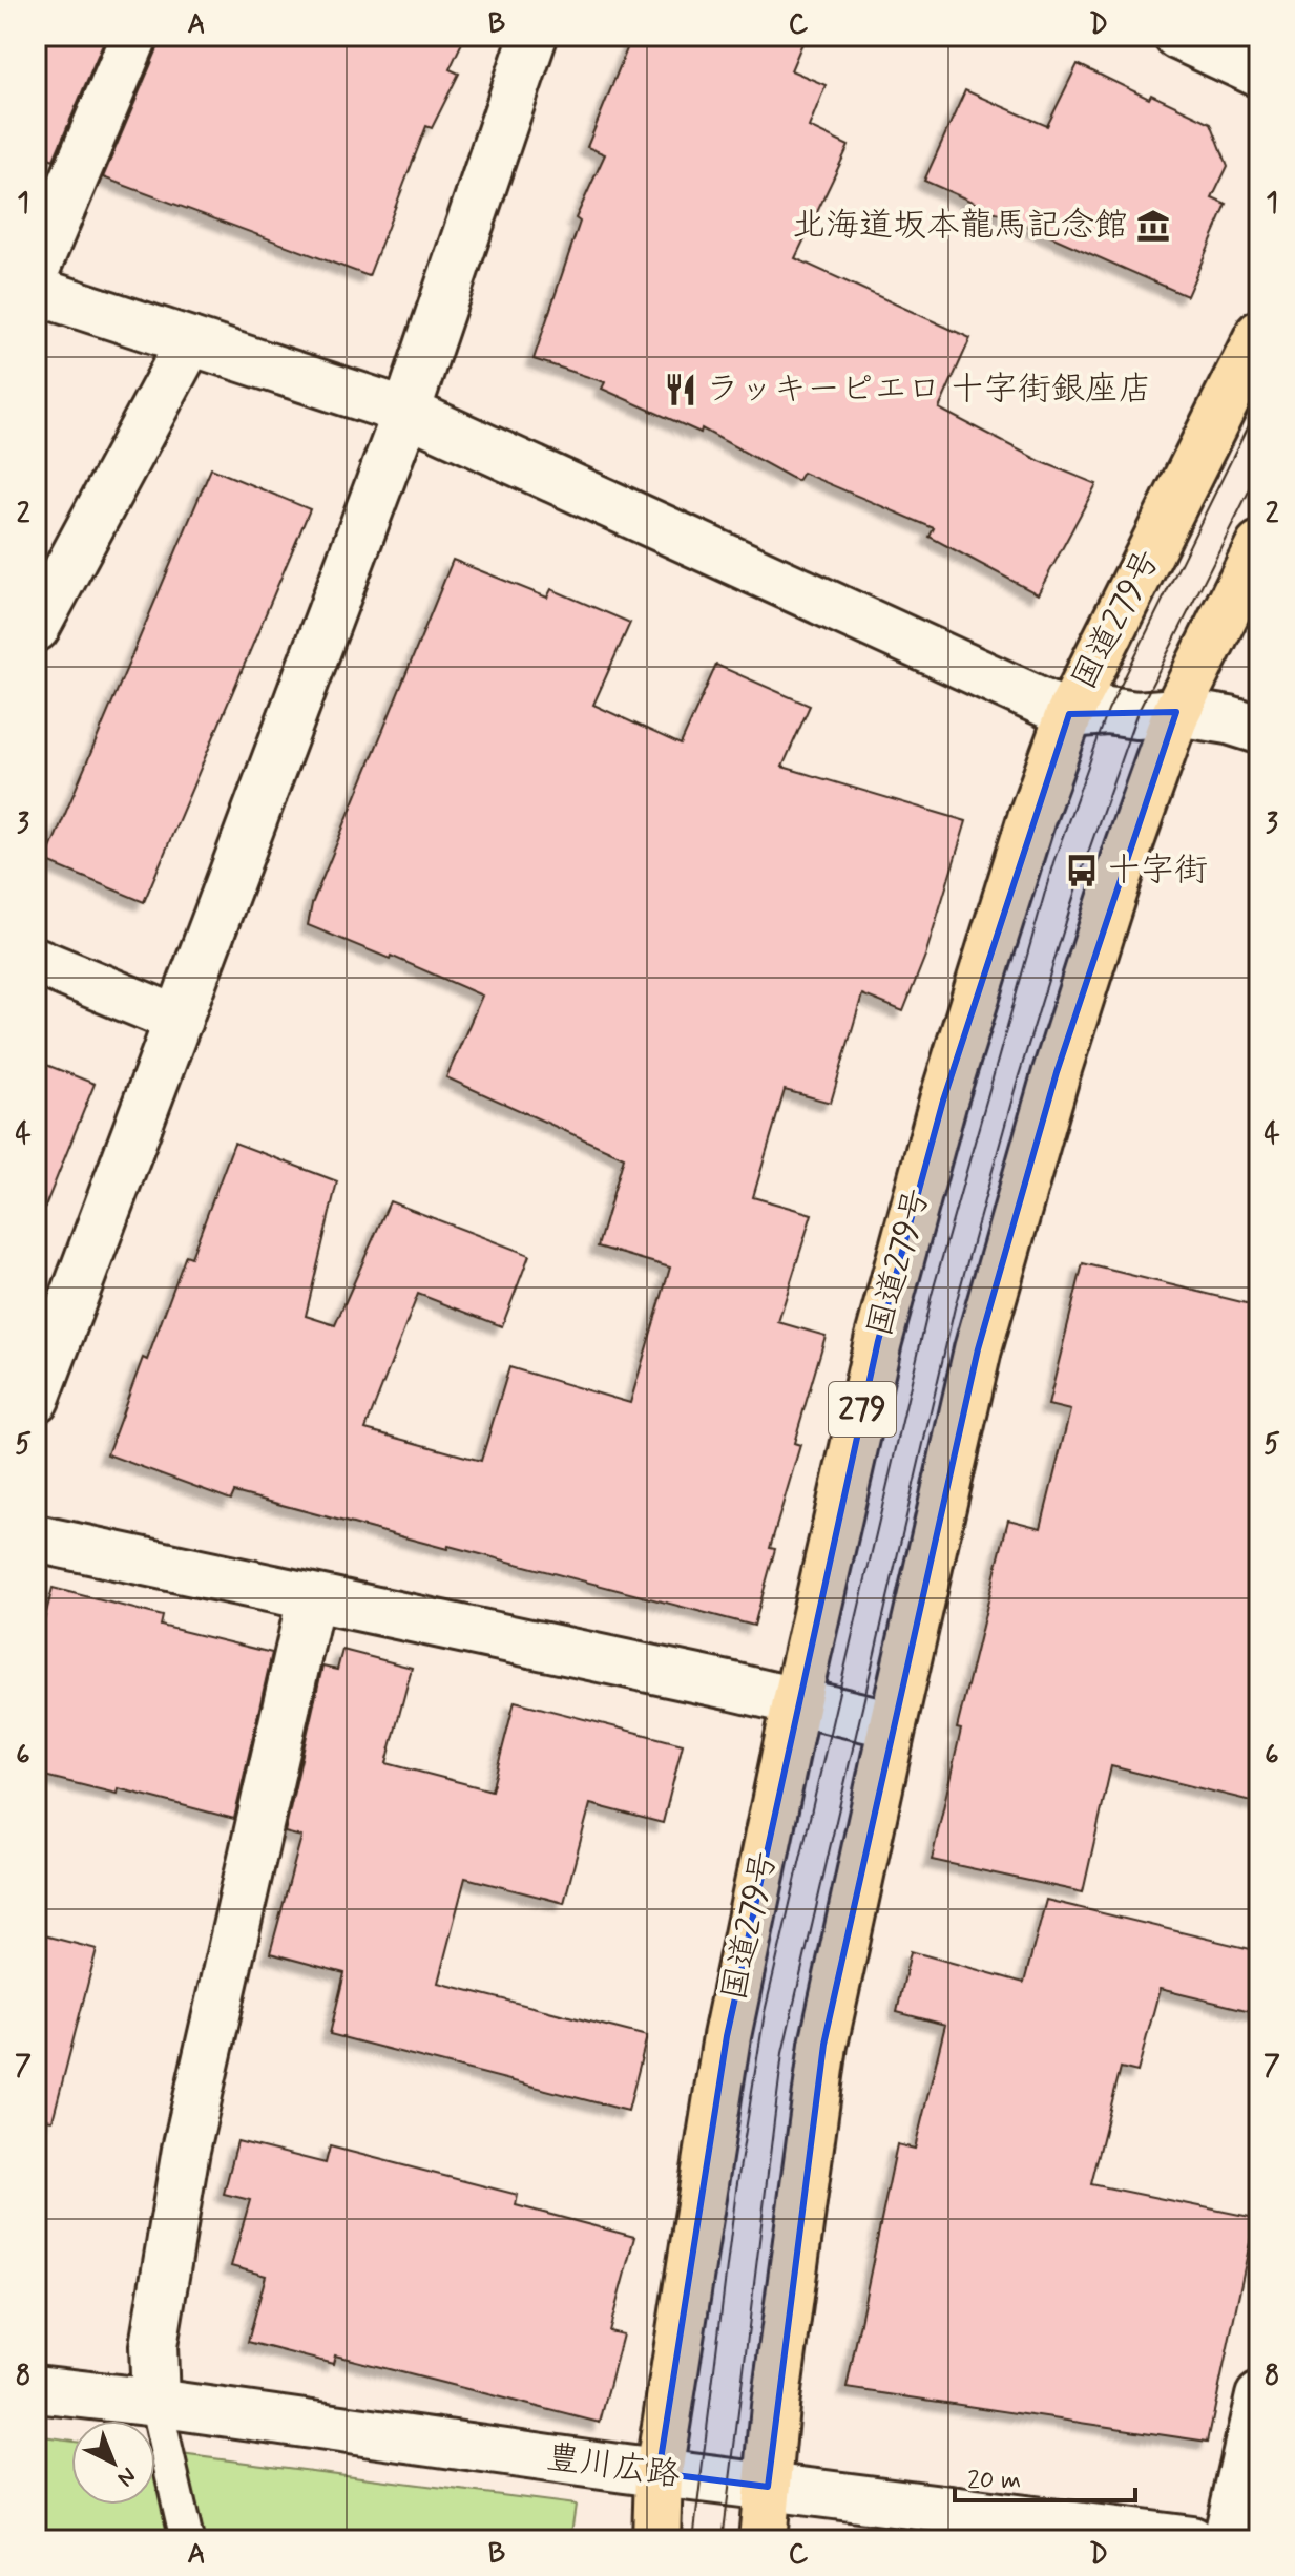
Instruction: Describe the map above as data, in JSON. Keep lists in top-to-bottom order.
{
  "streets": {
    "highway": ["国道279号", "279"],
    "street": ["豊川広路"]
  },
  "crossings": [
    ["国道279号", "豊川広路"]
  ],
  "places": {
    "museum": ["北海道坂本龍馬記念館"],
    "restaurant": ["ラッキーピエロ 十字街銀座店"],
    "bus stop": ["十字街"]
  },
  "scale_bar": "20 m",
  "north": "bottom right",
  "grid": {
    "columns": [
      "A",
      "B",
      "C",
      "D"
    ],
    "rows": [
      "1",
      "2",
      "3",
      "4",
      "5",
      "6",
      "7",
      "8"
    ]
  }
}
